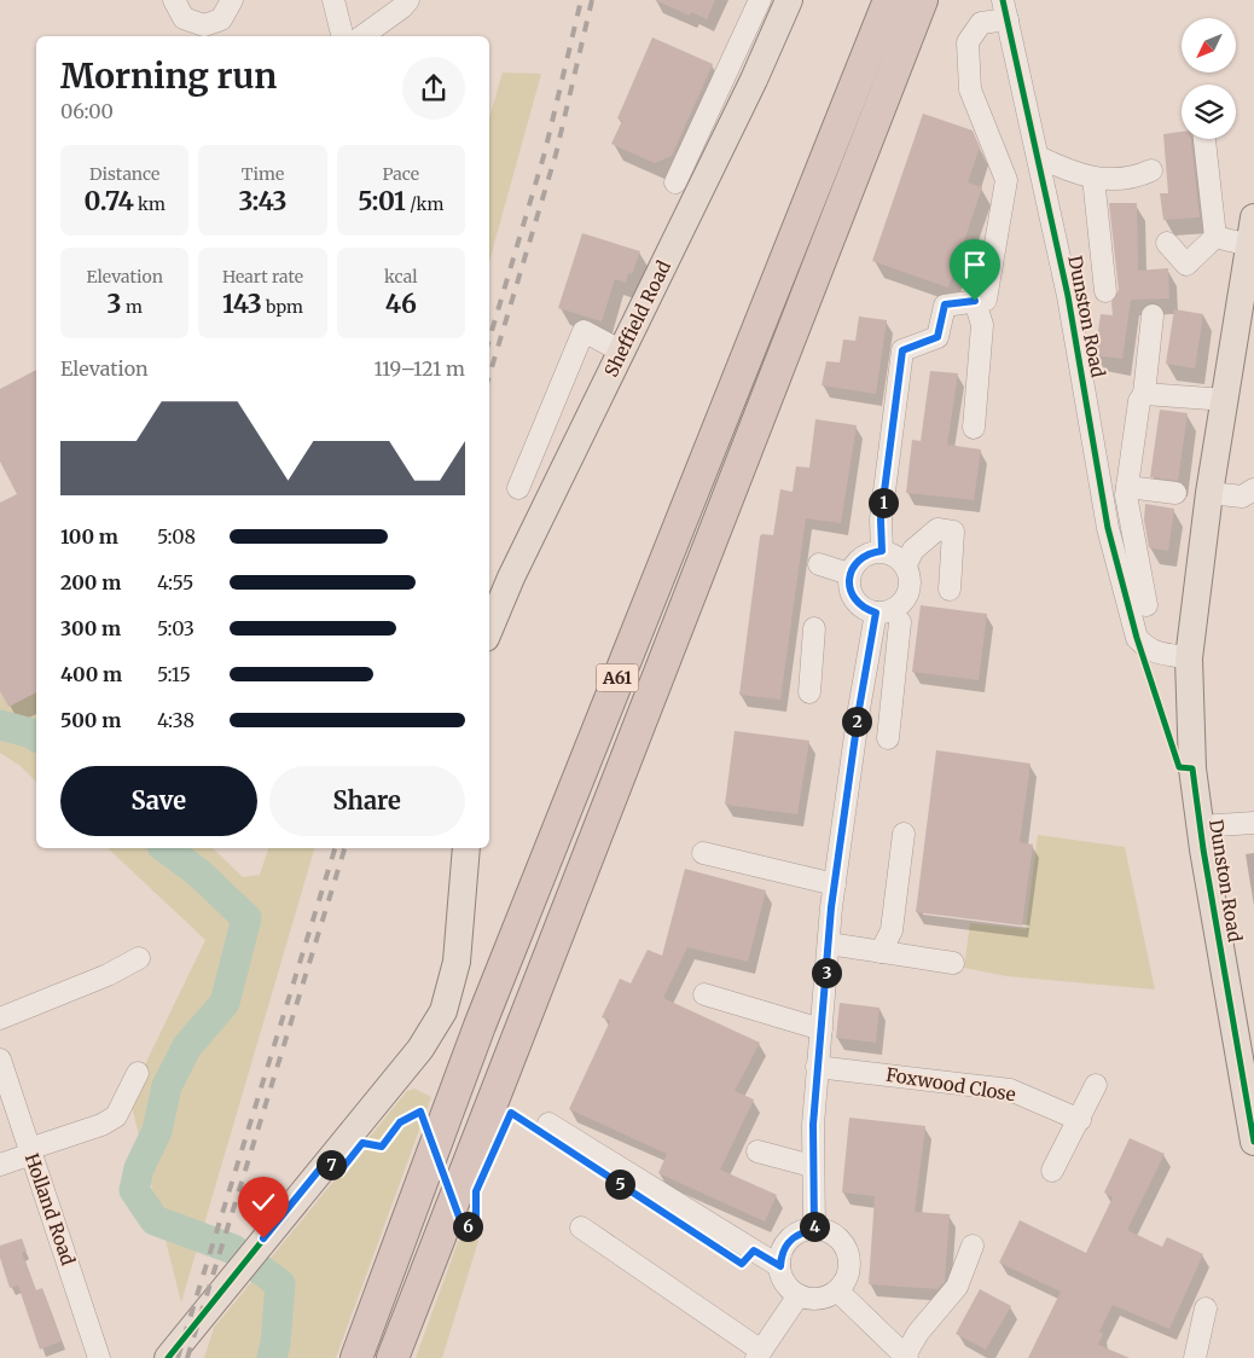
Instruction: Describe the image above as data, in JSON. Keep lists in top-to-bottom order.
{
  "streets": {
    "highway": ["A61"],
    "main road": ["Dunston Road", "Sheffield Road"],
    "street": ["Foxwood Close", "Holland Road"]
  },
  "north": "bottom left",
  "page": {
    "heading": ["Morning run", "06:00"],
    "stats": [
      ["Distance", "0.74 km"],
      ["Time", "3:43"],
      ["Pace", "5:01 /km"],
      ["Elevation", "3 m"],
      ["Heart rate", "143 bpm"],
      ["kcal", "46"]
    ],
    "chart": ["Elevation", "119–121 m"],
    "pins": [
      "1",
      "2",
      "3",
      "7",
      "5",
      "4",
      "6"
    ],
    "list": [
      {
        "name": "100 m",
        "note": "5:08"
      },
      {
        "name": "200 m",
        "note": "4:55"
      },
      {
        "name": "300 m",
        "note": "5:03"
      },
      {
        "name": "400 m",
        "note": "5:15"
      },
      {
        "name": "500 m",
        "note": "4:38"
      }
    ],
    "buttons": ["Save", "Share"]
  }
}
